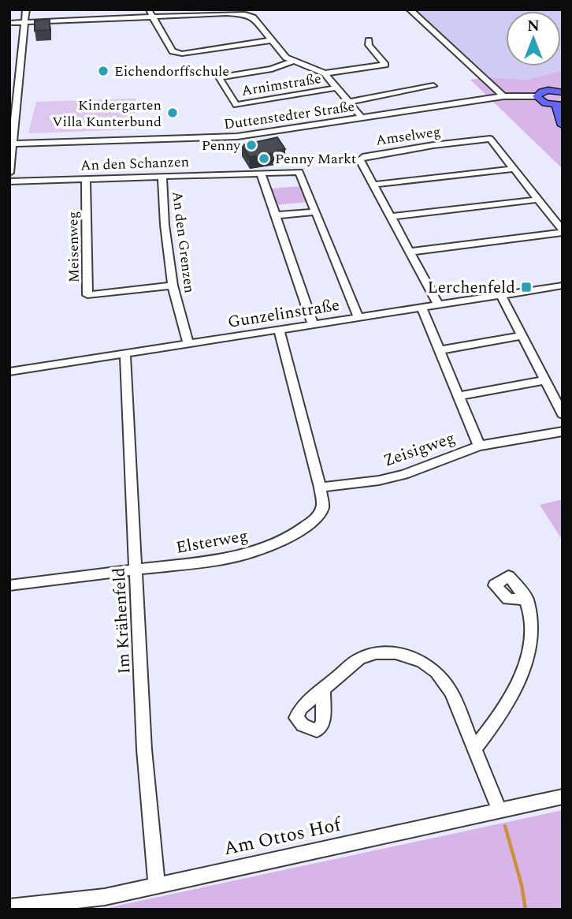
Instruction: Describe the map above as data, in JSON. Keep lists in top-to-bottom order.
{
  "streets": {
    "street": [
      "Arnimstraße",
      "Duttenstedter Straße",
      "Amselweg",
      "An den Schanzen",
      "An den Grenzen",
      "Meisenweg",
      "Gunzelinstraße",
      "Zeisigweg",
      "Elsterweg",
      "Im Krähenfeld",
      "Am Ottos Hof"
    ]
  },
  "crossings": [
    ["Amselweg", "Gunzelinstraße"],
    ["An den Schanzen", "An den Grenzen"],
    ["An den Schanzen", "Meisenweg"],
    ["An den Schanzen", "Gunzelinstraße"],
    ["An den Grenzen", "Meisenweg"],
    ["An den Grenzen", "Gunzelinstraße"],
    ["Gunzelinstraße", "Zeisigweg"],
    ["Gunzelinstraße", "Elsterweg"],
    ["Gunzelinstraße", "Im Krähenfeld"],
    ["Zeisigweg", "Elsterweg"],
    ["Elsterweg", "Im Krähenfeld"],
    ["Im Krähenfeld", "Am Ottos Hof"]
  ],
  "places": {
    "other": [
      "Eichendorffschule",
      "Kindergarten Villa Kunterbund",
      "Penny",
      "Penny Markt"
    ],
    "transit": ["Lerchenfeld"]
  },
  "north": "top"
}
